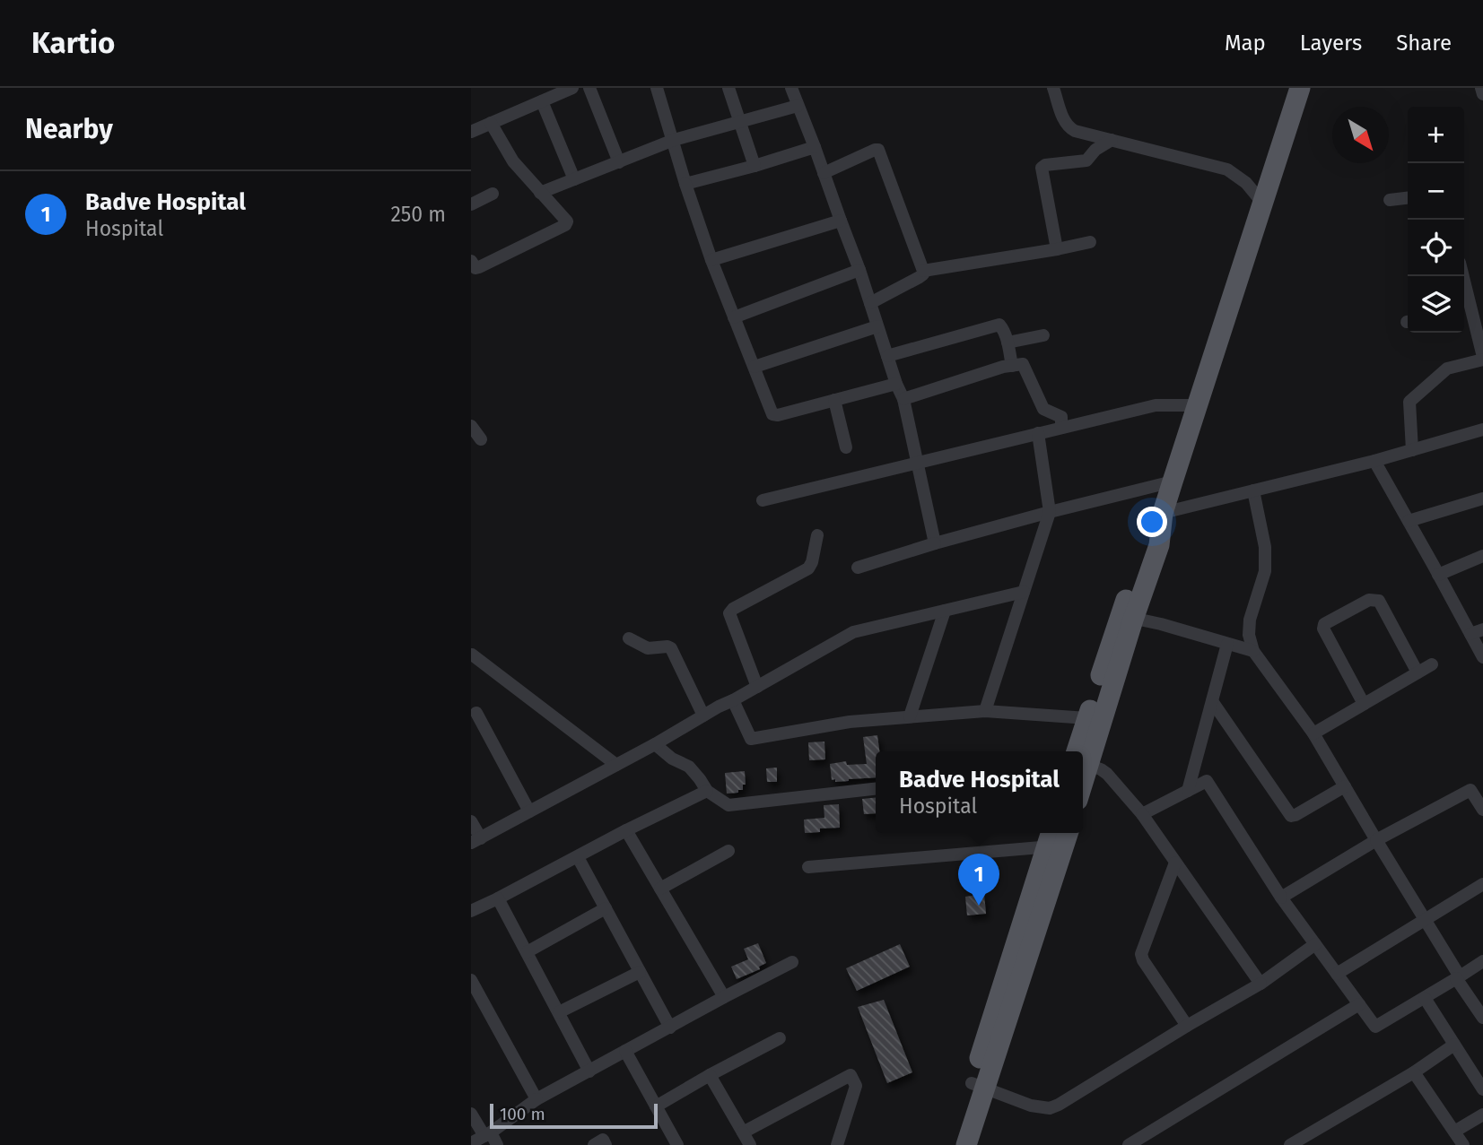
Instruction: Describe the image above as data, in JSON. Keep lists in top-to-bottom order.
{
  "scale_bar": "100 m",
  "north": "bottom right",
  "page": {
    "header": "Kartio",
    "nav": ["Map", "Layers", "Share"],
    "heading": "Nearby",
    "map_buttons": ["+", "−"],
    "list": [
      {
        "mark": "1",
        "name": "Badve Hospital",
        "note": "Hospital",
        "value": "250 m"
      }
    ],
    "popup": ["Badve Hospital", "Hospital"],
    "pins": "1",
    "scale": "100 m"
  }
}
